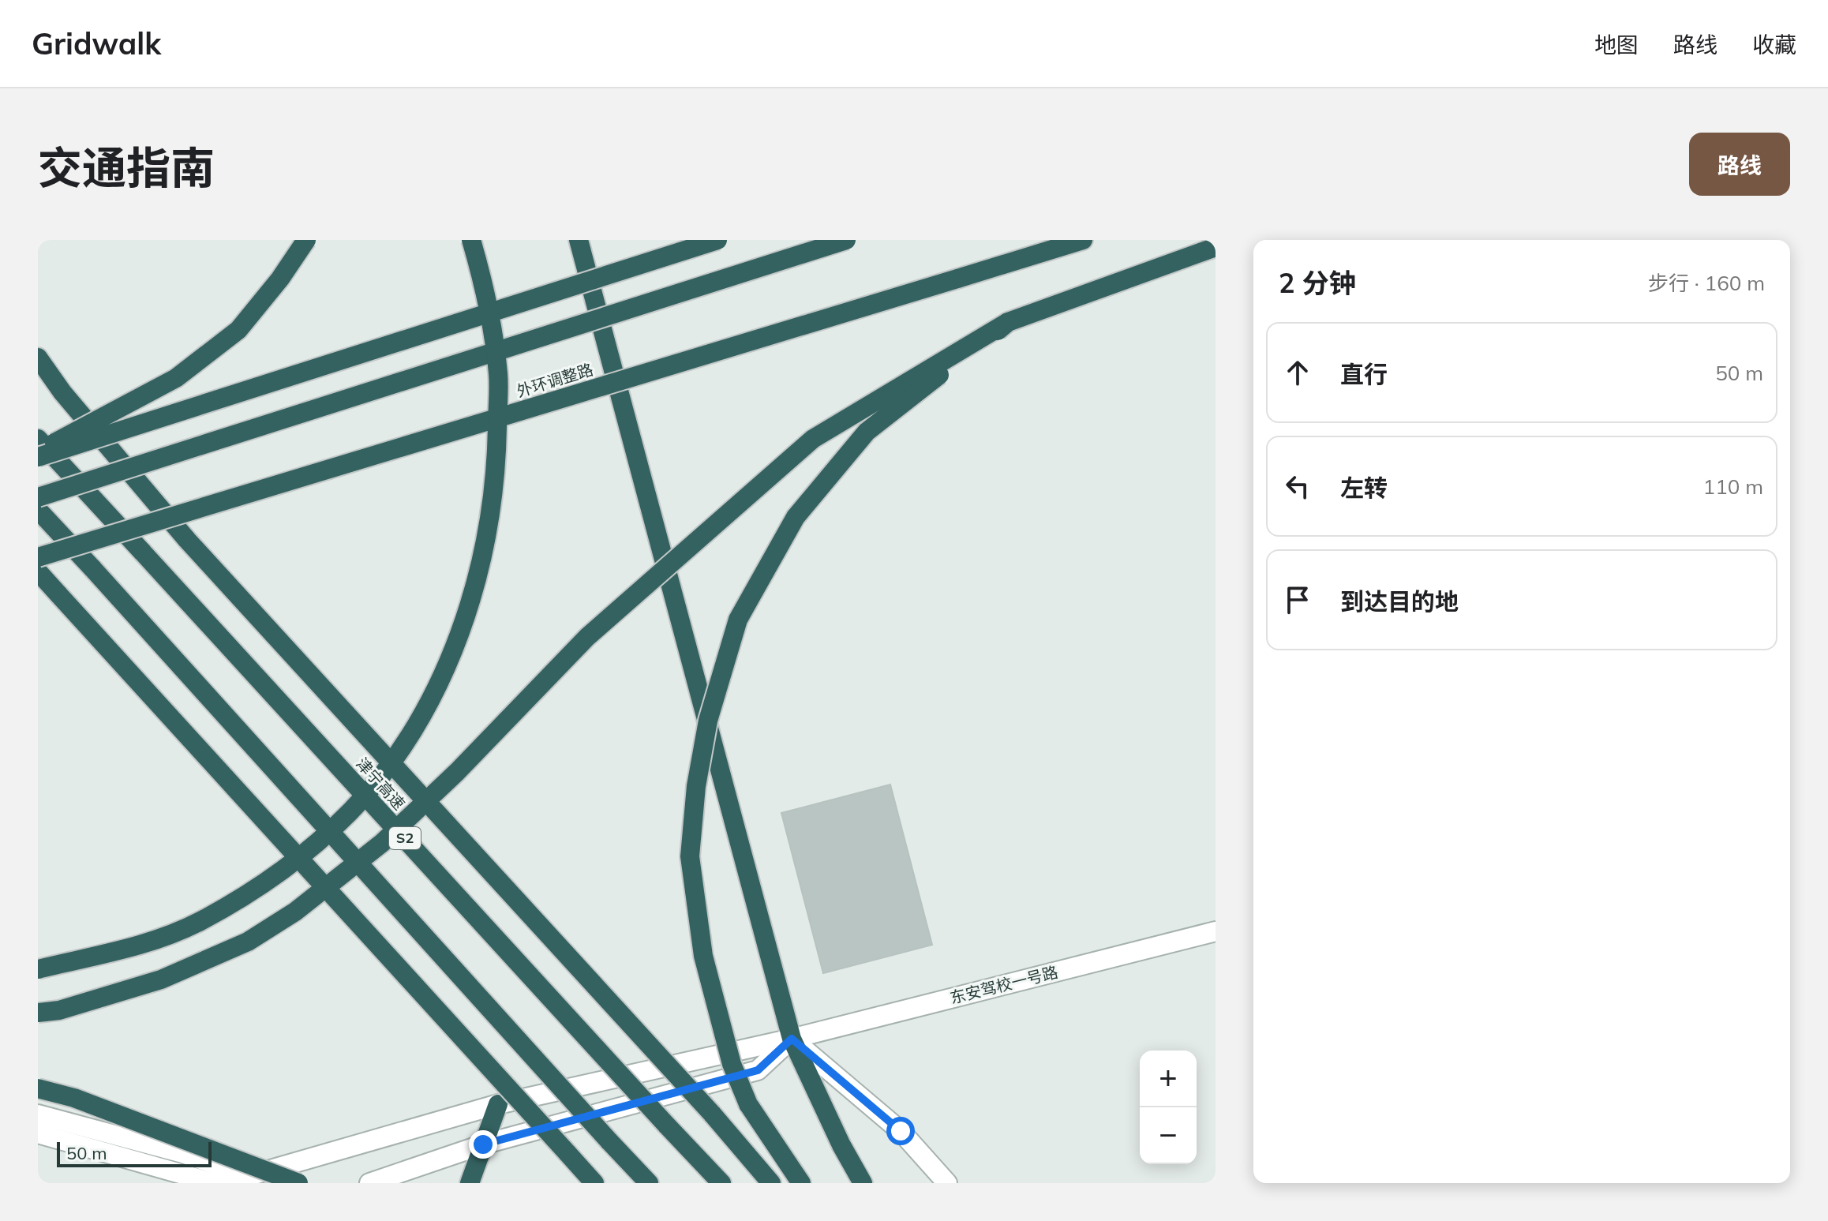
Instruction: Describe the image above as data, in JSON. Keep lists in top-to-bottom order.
{
  "streets": {
    "highway": ["外环调整路", "津宁高速", "S2"],
    "street": ["东安驾校一号路"]
  },
  "scale_bar": "50 m",
  "page": {
    "header": "Gridwalk",
    "nav": ["地图", "路线", "收藏"],
    "title": "交通指南",
    "buttons": "路线",
    "heading": ["2 分钟", "步行 · 160 m"],
    "list": [
      ["直行", "50 m"],
      ["左转", "110 m"],
      "到达目的地"
    ],
    "map_buttons": ["+", "−"],
    "scale": "50 m"
  }
}
